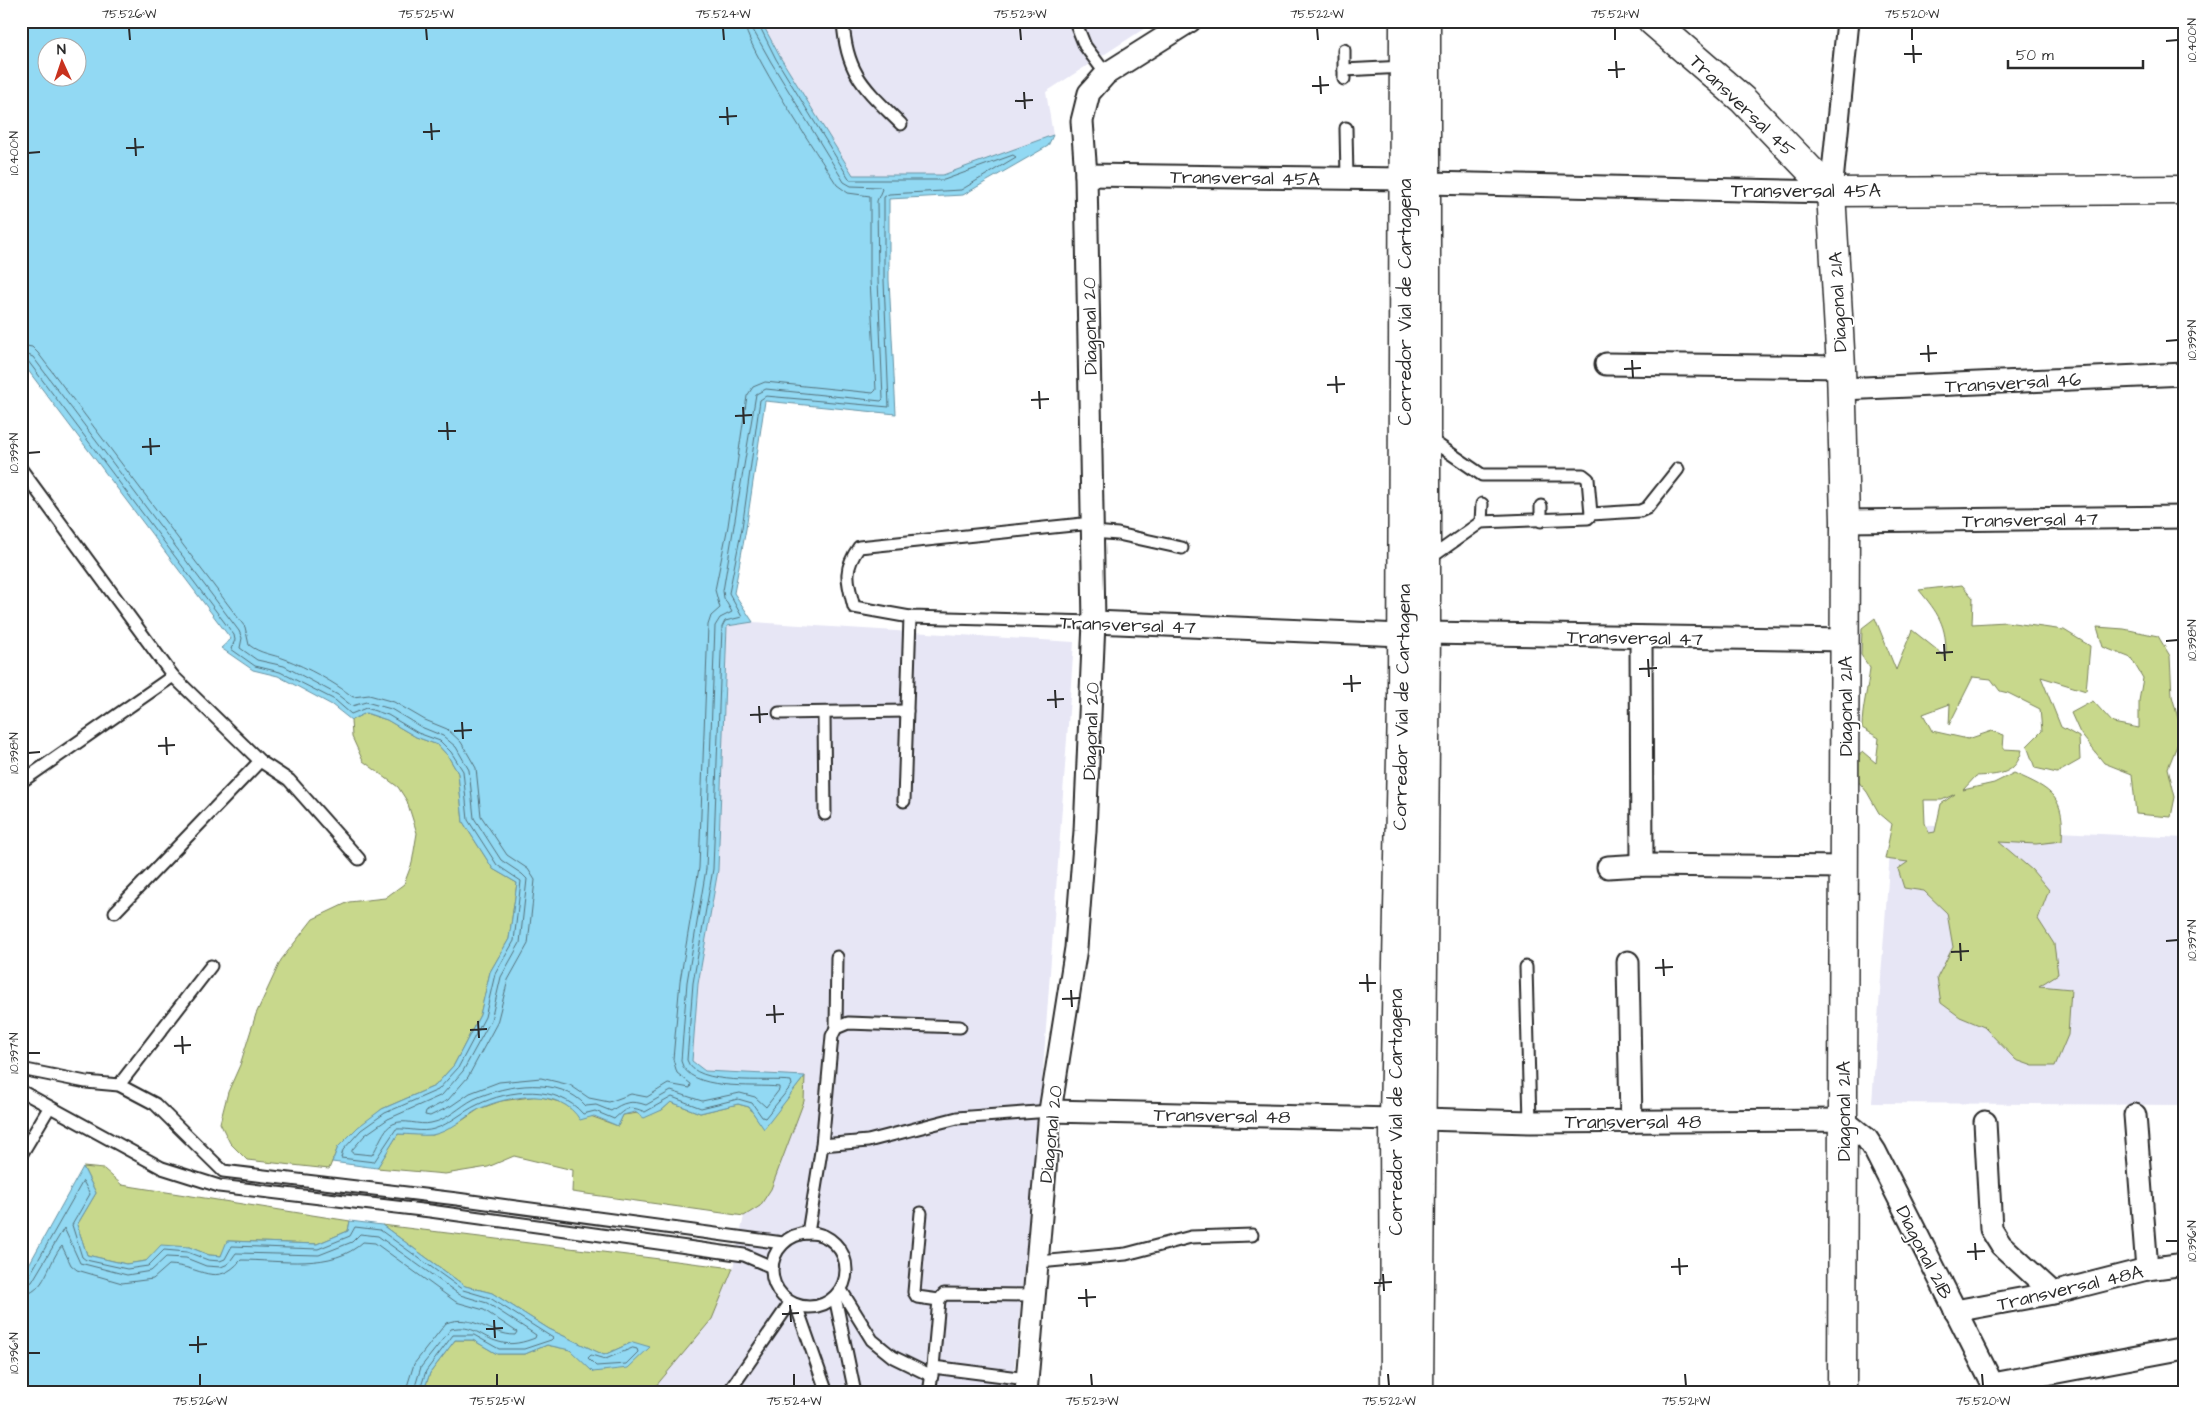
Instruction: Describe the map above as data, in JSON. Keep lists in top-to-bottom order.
{
  "streets": {
    "main road": [
      "Transversal 45",
      "Transversal 45A",
      "Corredor Vial de Cartagena",
      "Diagonal 21A"
    ],
    "street": [
      "Diagonal 20",
      "Transversal 46",
      "Transversal 47",
      "Transversal 48",
      "Diagonal 21B",
      "Transversal 48A"
    ]
  },
  "crossings": [
    ["Transversal 45", "Transversal 45A"],
    ["Transversal 45", "Diagonal 21A"],
    ["Transversal 45A", "Corredor Vial de Cartagena"],
    ["Transversal 45A", "Diagonal 21A"],
    ["Transversal 45A", "Diagonal 20"],
    ["Corredor Vial de Cartagena", "Transversal 47"],
    ["Corredor Vial de Cartagena", "Transversal 48"],
    ["Diagonal 21A", "Transversal 46"],
    ["Diagonal 21A", "Transversal 47"],
    ["Diagonal 21A", "Transversal 48"],
    ["Diagonal 21A", "Diagonal 21B"],
    ["Diagonal 20", "Transversal 47"],
    ["Diagonal 20", "Transversal 48"],
    ["Transversal 48", "Diagonal 21B"],
    ["Diagonal 21B", "Transversal 48A"]
  ],
  "scale_bar": "50 m",
  "north": "top",
  "coordinates": [
    "75.526°W",
    "75.525°W",
    "75.524°W",
    "75.523°W",
    "75.522°W",
    "75.521°W",
    "75.520°W",
    "10.400°N",
    "10.399°N",
    "10.398°N",
    "10.397°N",
    "10.396°N"
  ]
}
